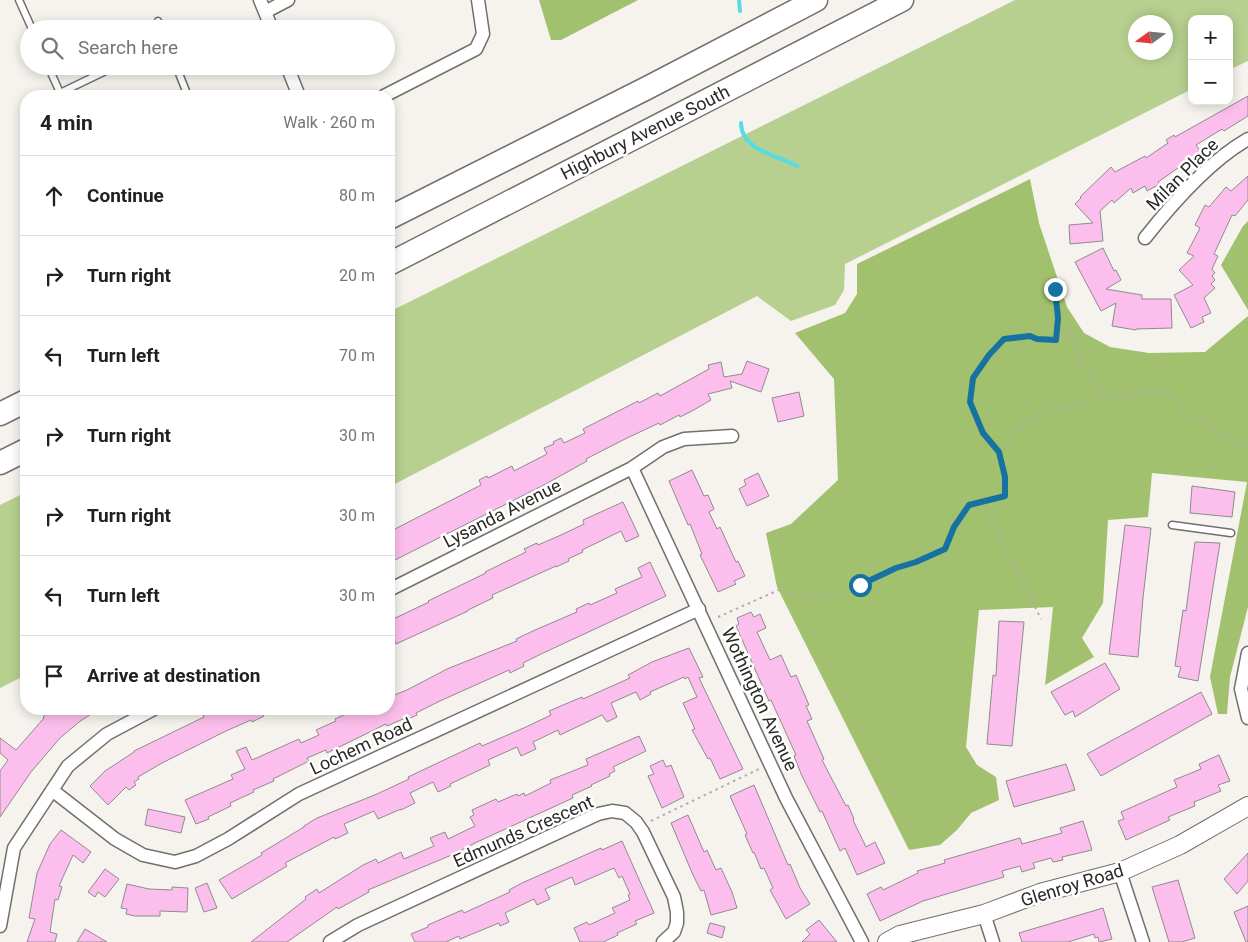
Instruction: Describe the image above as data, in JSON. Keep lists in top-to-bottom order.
{
  "streets": {
    "highway": ["Highbury Avenue South"],
    "street": [
      "Milan Place",
      "Lysanda Avenue",
      "Wothington Avenue",
      "Lochem Road",
      "Edmunds Crescent",
      "Glenroy Road"
    ]
  },
  "crossings": [
    ["Lysanda Avenue", "Wothington Avenue"],
    ["Wothington Avenue", "Lochem Road"]
  ],
  "north": "left",
  "page": {
    "map_buttons": ["+", "−"],
    "search": "Search here",
    "heading": ["4 min", "Walk · 260 m"],
    "list": [
      ["Continue", "80 m"],
      ["Turn right", "20 m"],
      ["Turn left", "70 m"],
      ["Turn right", "30 m"],
      ["Turn right", "30 m"],
      ["Turn left", "30 m"],
      "Arrive at destination"
    ]
  }
}
